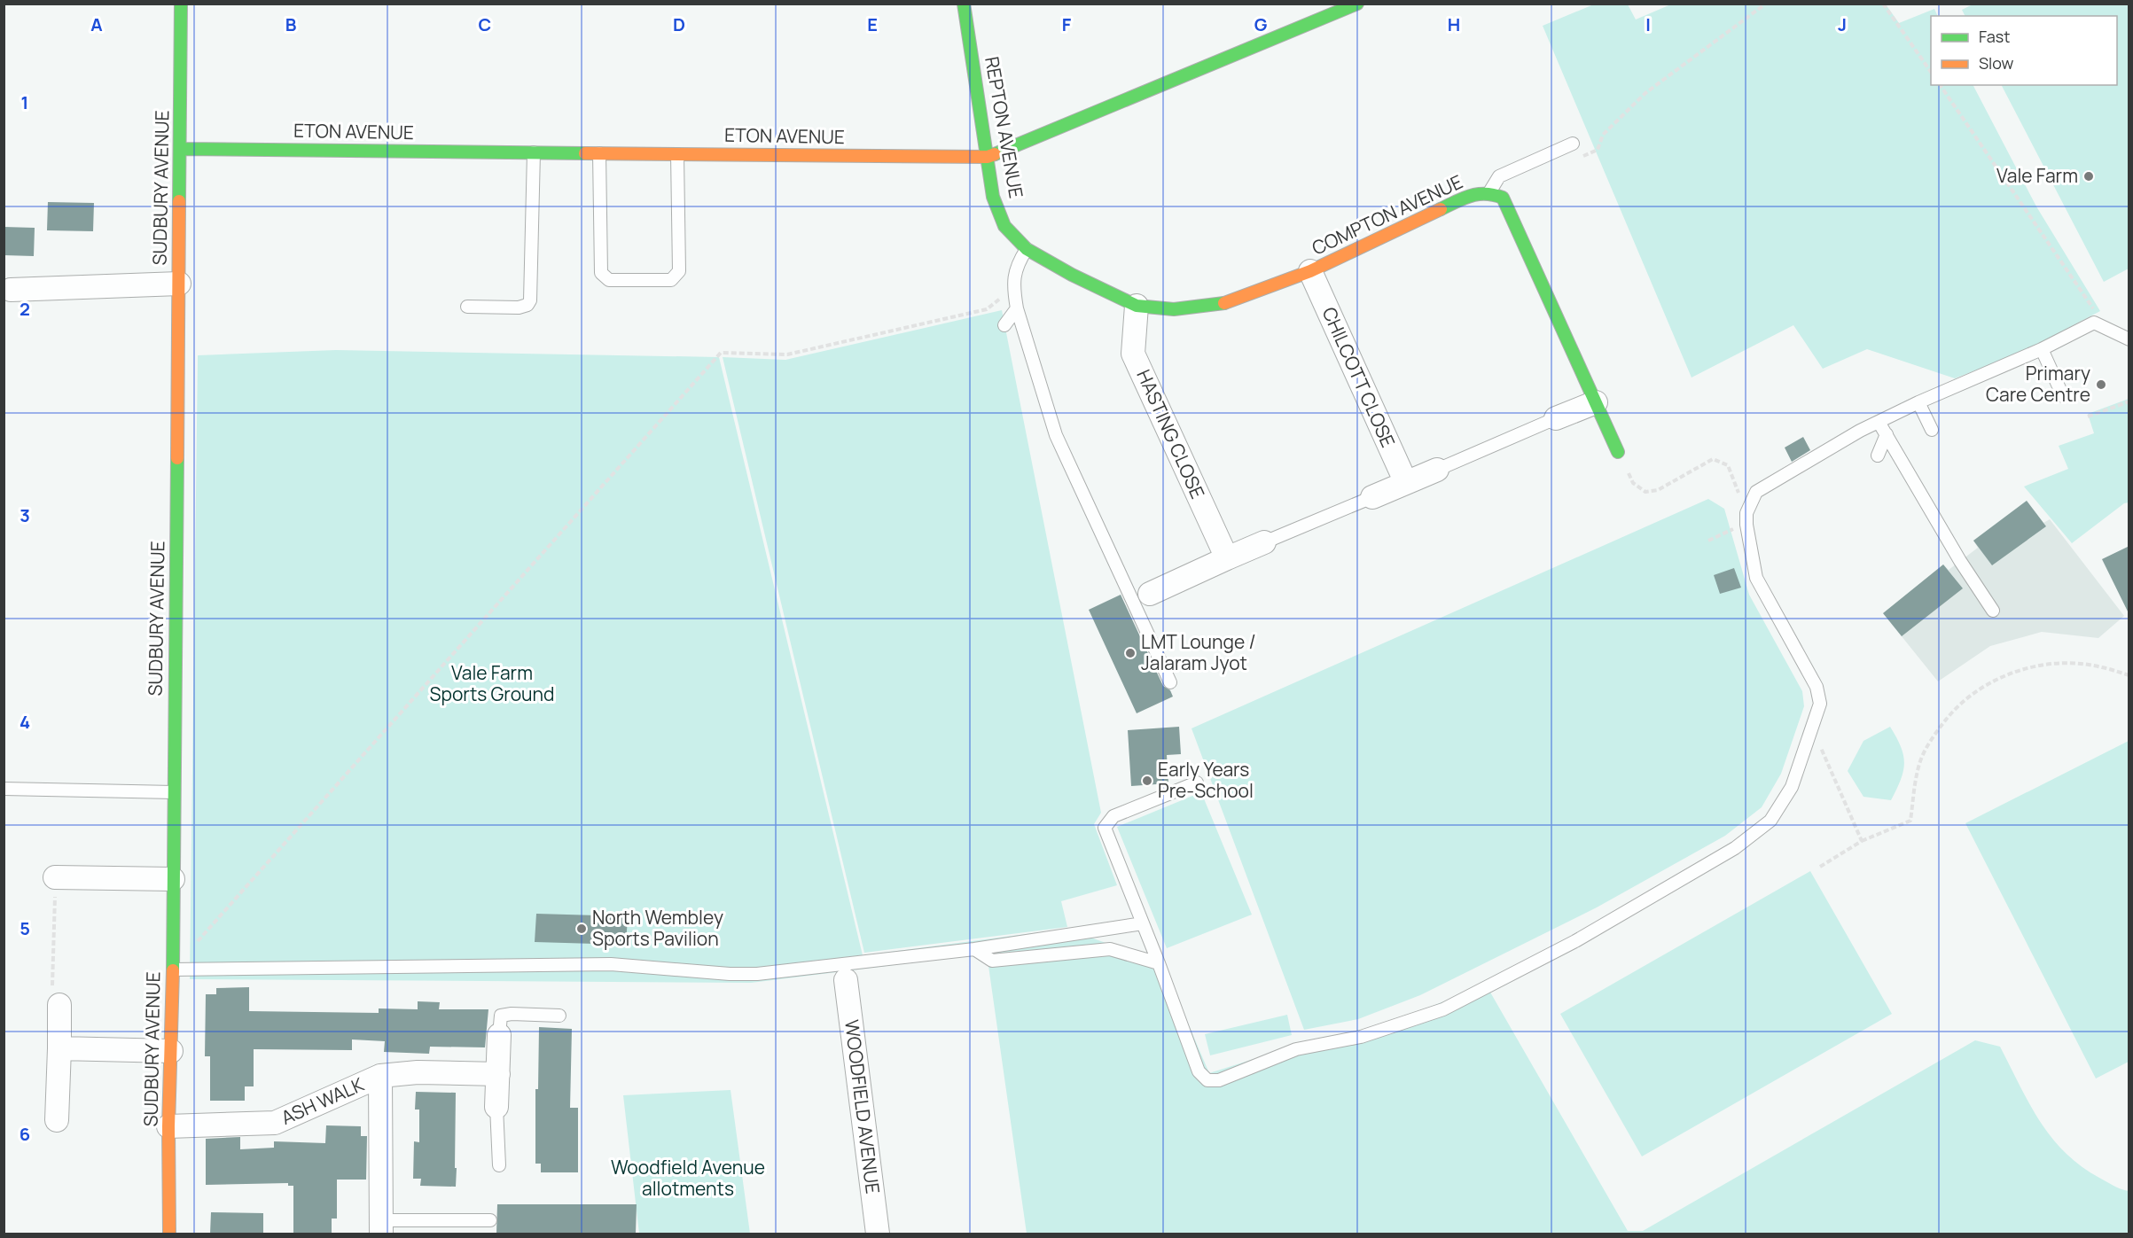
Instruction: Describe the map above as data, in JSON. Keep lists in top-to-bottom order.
{
  "streets": {
    "street": [
      "REPTON AVENUE",
      "ETON AVENUE",
      "SUDBURY AVENUE",
      "COMPTON AVENUE",
      "CHILCOTT CLOSE",
      "HASTING CLOSE",
      "ASH WALK",
      "WOODFIELD AVENUE"
    ]
  },
  "crossings": [
    ["REPTON AVENUE", "ETON AVENUE"],
    ["REPTON AVENUE", "COMPTON AVENUE"],
    ["ETON AVENUE", "SUDBURY AVENUE"],
    ["SUDBURY AVENUE", "ASH WALK"],
    ["COMPTON AVENUE", "CHILCOTT CLOSE"],
    ["COMPTON AVENUE", "HASTING CLOSE"]
  ],
  "parks": ["Vale Farm Sports Ground", "Woodfield Avenue allotments"],
  "places": [
    "Vale Farm",
    "Primary Care Centre",
    "LMT Lounge / Jalaram Jyot",
    "Early Years Pre-School",
    "North Wembley Sports Pavilion"
  ],
  "legend": ["Fast", "Slow"],
  "grid": {
    "columns": [
      "A",
      "B",
      "C",
      "D",
      "E",
      "F",
      "G",
      "H",
      "I",
      "J"
    ],
    "rows": [
      "1",
      "2",
      "3",
      "4",
      "5",
      "6"
    ]
  }
}
